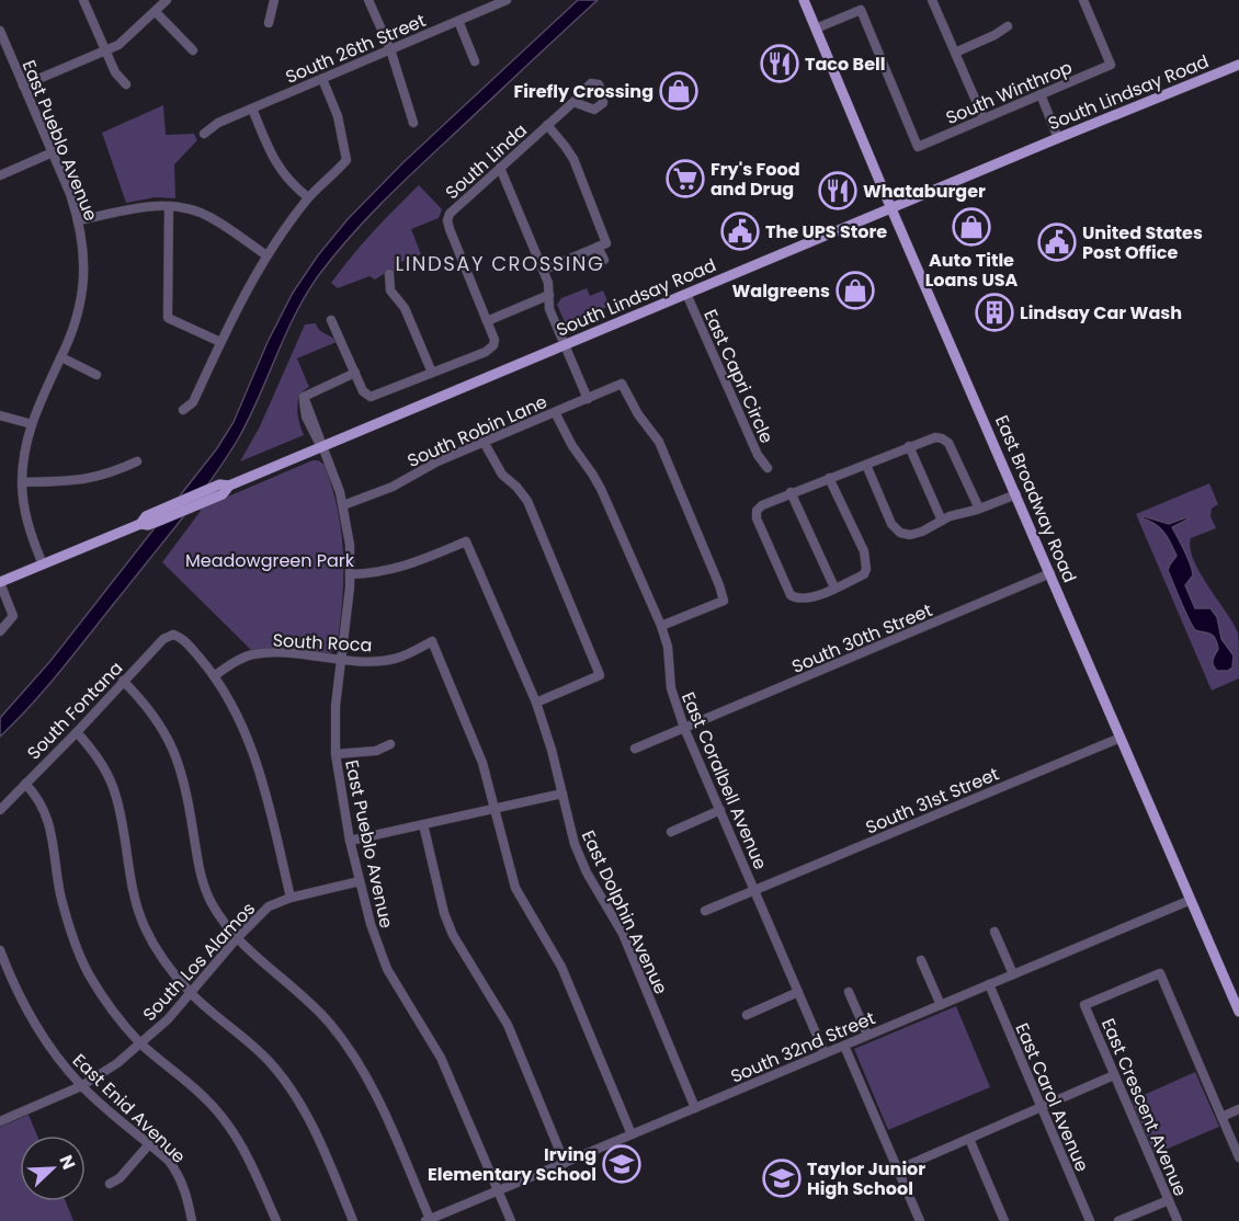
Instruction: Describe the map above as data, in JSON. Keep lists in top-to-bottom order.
{
  "streets": {
    "main road": ["South Lindsay Road", "East Broadway Road"],
    "street": [
      "South 26th Street",
      "South Winthrop",
      "East Pueblo Avenue",
      "South Linda",
      "East Capri Circle",
      "South Robin Lane",
      "South 30th Street",
      "South Roca",
      "South Fontana",
      "East Coralbell Avenue",
      "South 31st Street",
      "East Dolphin Avenue",
      "South Los Alamos",
      "South 32nd Street",
      "East Carol Avenue",
      "East Crescent Avenue",
      "East Enid Avenue"
    ]
  },
  "crossings": [
    ["South Winthrop", "East Broadway Road"],
    ["South Lindsay Road", "East Pueblo Avenue"],
    ["South Lindsay Road", "East Capri Circle"],
    ["South Lindsay Road", "East Broadway Road"],
    ["East Pueblo Avenue", "South Robin Lane"],
    ["East Pueblo Avenue", "South Roca"],
    ["East Pueblo Avenue", "East Dolphin Avenue"],
    ["East Pueblo Avenue", "South Los Alamos"],
    ["East Pueblo Avenue", "South 32nd Street"],
    ["South Robin Lane", "East Coralbell Avenue"],
    ["East Broadway Road", "South 30th Street"],
    ["East Broadway Road", "South 31st Street"],
    ["East Broadway Road", "South 32nd Street"],
    ["South 30th Street", "East Coralbell Avenue"],
    ["South Roca", "South Fontana"],
    ["East Coralbell Avenue", "South 31st Street"],
    ["East Coralbell Avenue", "South 32nd Street"],
    ["East Dolphin Avenue", "South 32nd Street"],
    ["South Los Alamos", "East Enid Avenue"],
    ["South 32nd Street", "East Carol Avenue"]
  ],
  "districts": ["LINDSAY CROSSING"],
  "parks": ["Meadowgreen Park"],
  "places": {
    "restaurant": ["Taco Bell", "Whataburger"],
    "shop": ["Firefly Crossing", "Auto Title Loans USA", "Walgreens"],
    "supermarket": ["Fry's Food and Drug"],
    "public building": ["The UPS Store", "United States Post Office"],
    "building": ["Lindsay Car Wash"],
    "school or university": ["Irving Elementary School", "Taylor Junior High School"]
  },
  "north": "top right"
}
